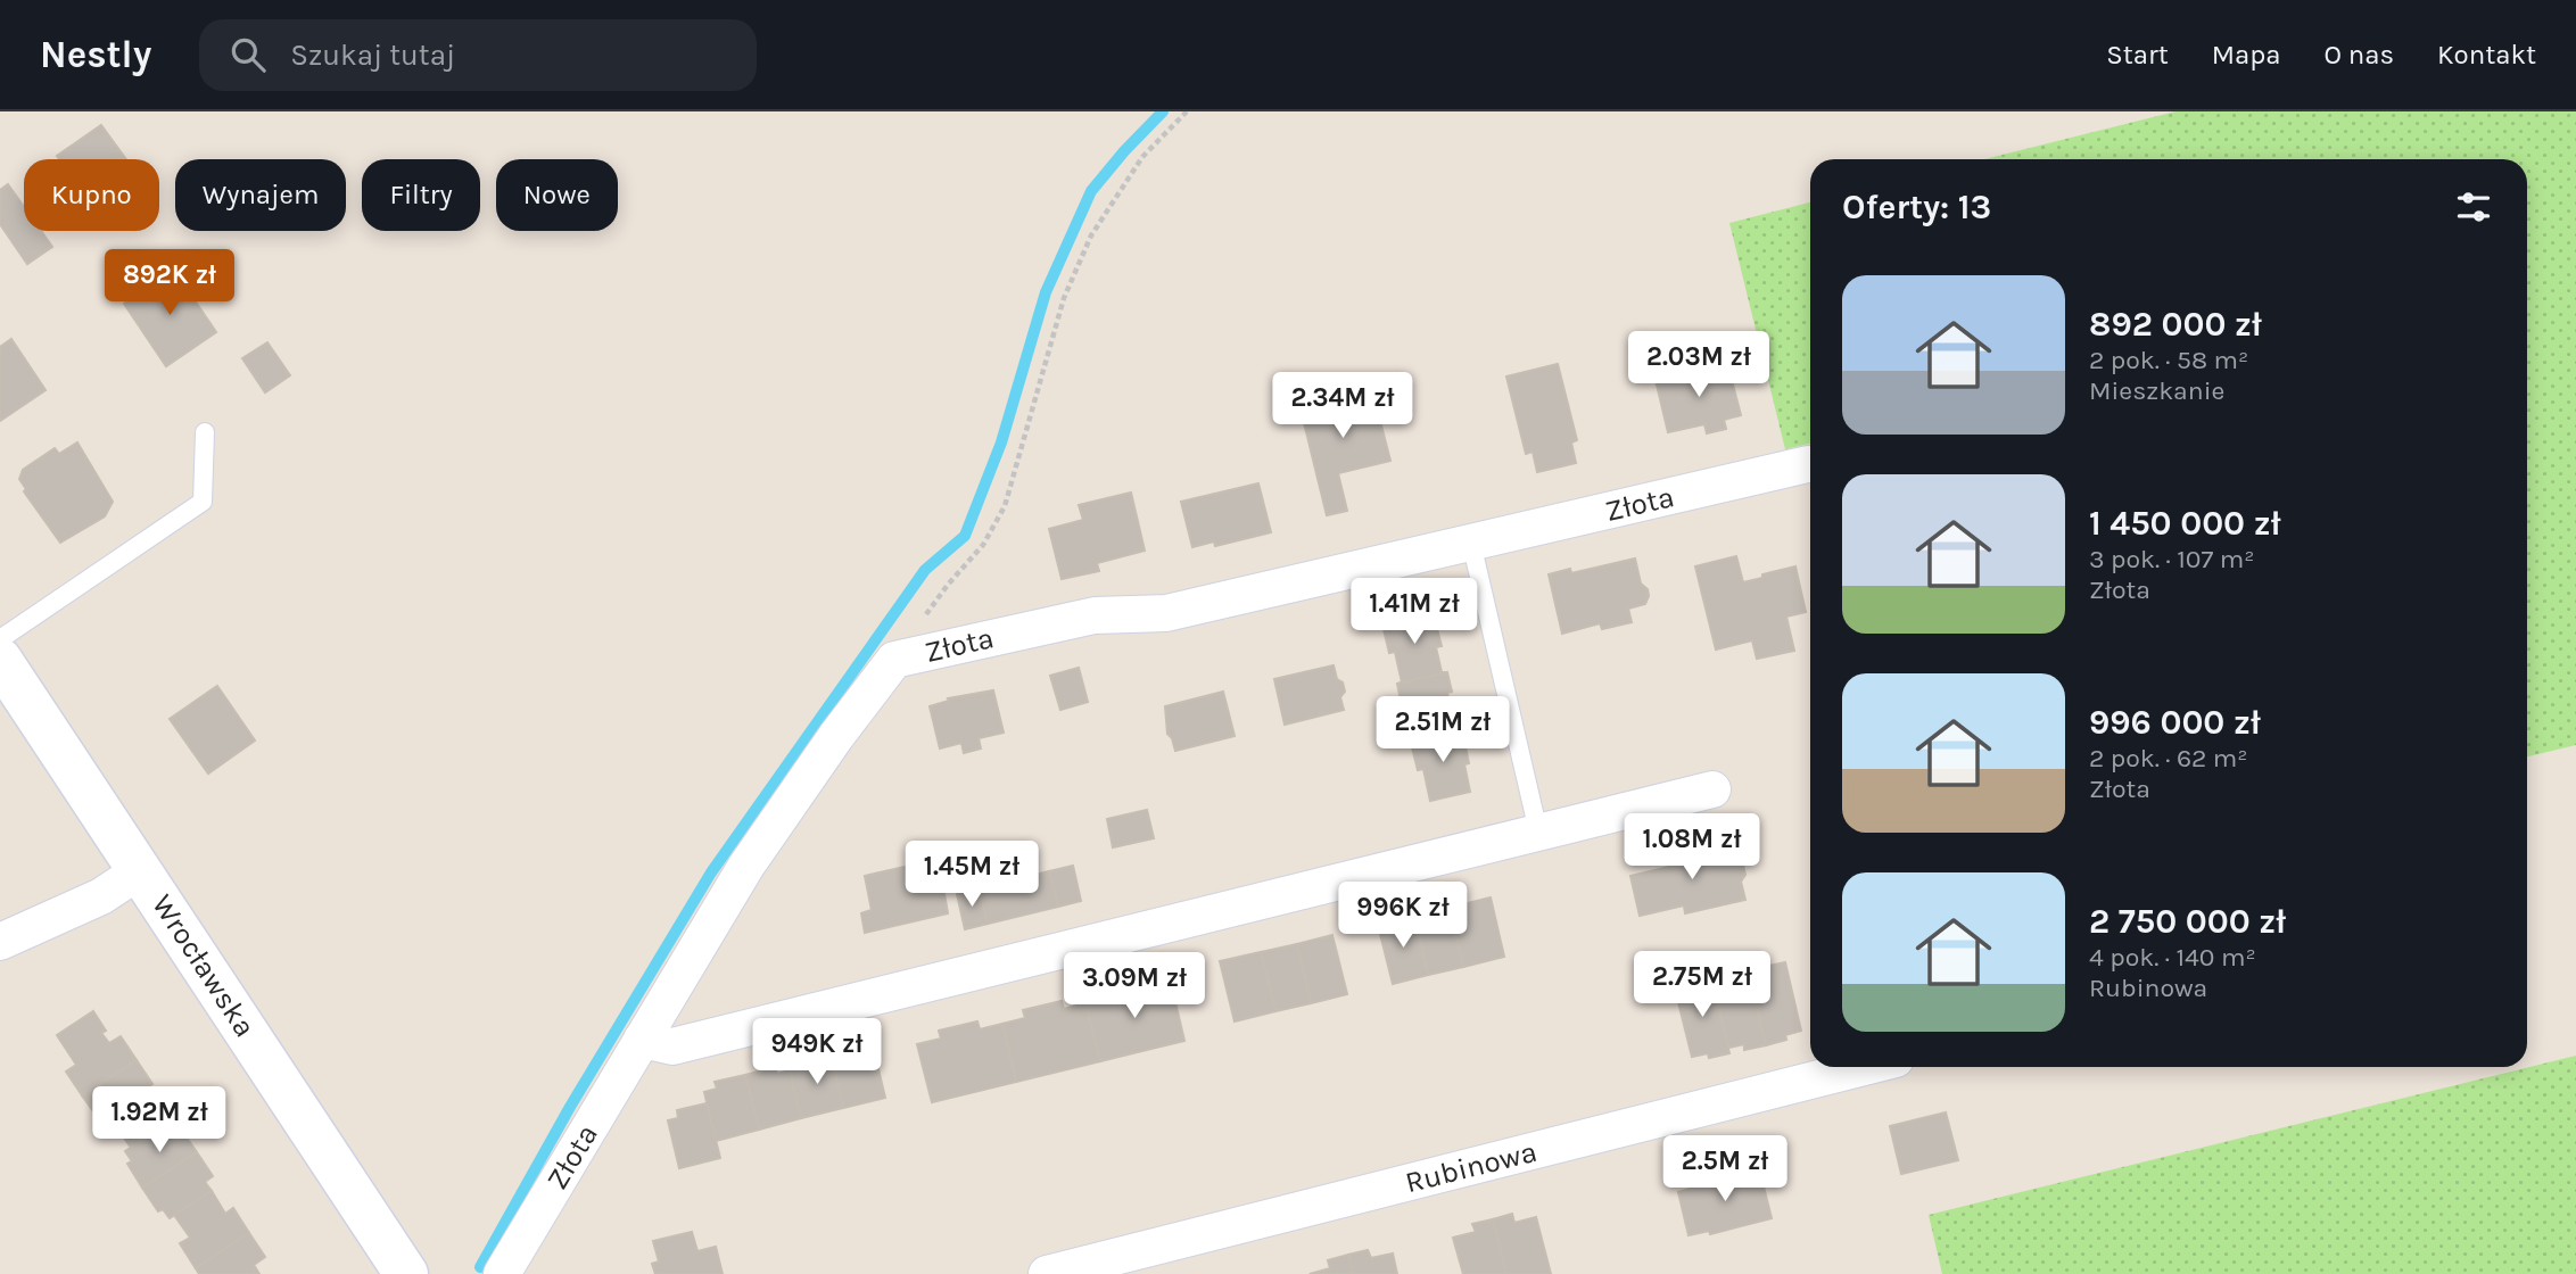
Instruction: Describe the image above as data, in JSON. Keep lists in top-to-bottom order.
{
  "streets": {
    "street": ["Złota", "Wrocławska", "Rubinowa"]
  },
  "page": {
    "header": "Nestly",
    "search": "Szukaj tutaj",
    "nav": [
      "Start",
      "Mapa",
      "O nas",
      "Kontakt"
    ],
    "chip": [
      "Kupno",
      "Wynajem",
      "Filtry",
      "Nowe"
    ],
    "heading": "Oferty: 13",
    "price": [
      "892K zł",
      "2.03M zł",
      "2.34M zł",
      "1.41M zł",
      "2.51M zł",
      "1.08M zł",
      "1.45M zł",
      "996K zł",
      "2.75M zł",
      "3.09M zł",
      "949K zł",
      "1.92M zł",
      "2.5M zł"
    ],
    "list": [
      {
        "name": "892 000 zł",
        "note": "2 pok. · 58 m² · Mieszkanie"
      },
      {
        "name": "1 450 000 zł",
        "note": "3 pok. · 107 m² · Złota"
      },
      {
        "name": "996 000 zł",
        "note": "2 pok. · 62 m² · Złota"
      },
      {
        "name": "2 750 000 zł",
        "note": "4 pok. · 140 m² · Rubinowa"
      }
    ]
  }
}
